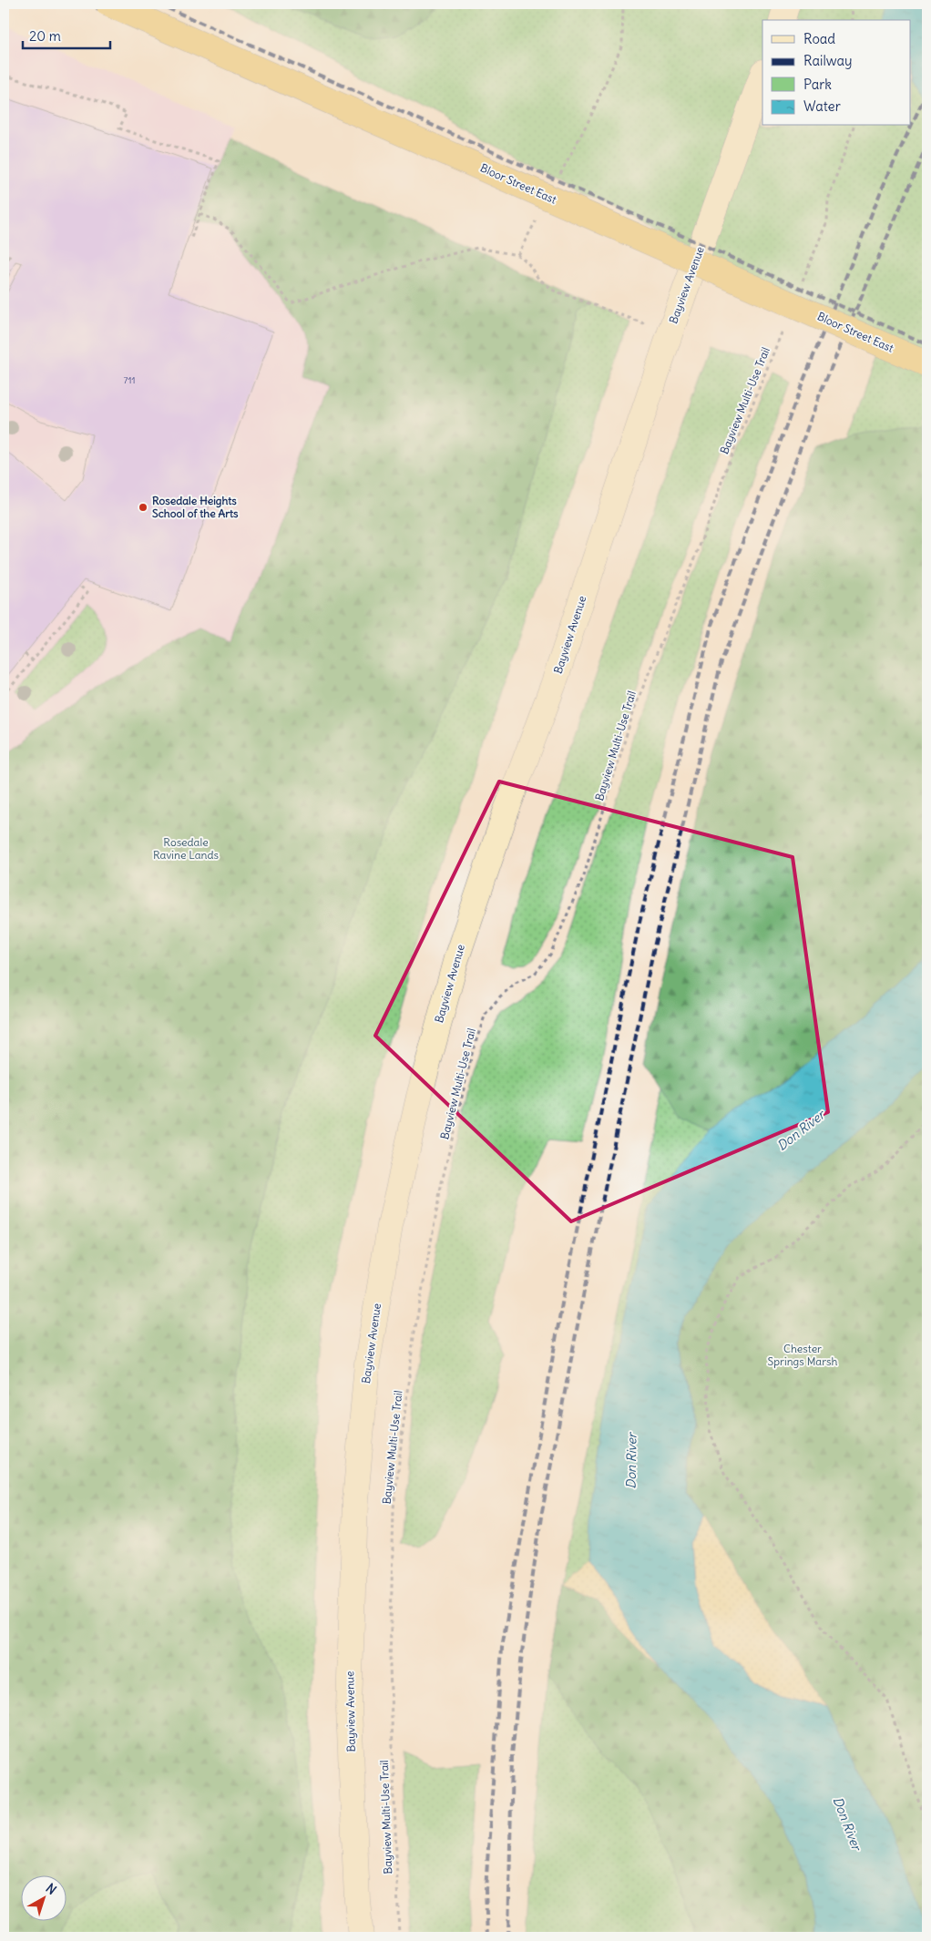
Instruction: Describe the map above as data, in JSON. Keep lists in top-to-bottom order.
{
  "streets": {
    "main road": ["Bloor Street East", "Bayview Avenue"],
    "path": ["Bayview Multi-Use Trail"]
  },
  "water": ["Don River"],
  "parks": ["Rosedale Ravine Lands", "Chester Springs Marsh"],
  "places": ["Rosedale Heights School of the Arts"],
  "house_numbers": ["711"],
  "legend": [
    "Road",
    "Railway",
    "Park",
    "Water"
  ],
  "scale_bar": "20 m",
  "north": "top right"
}
